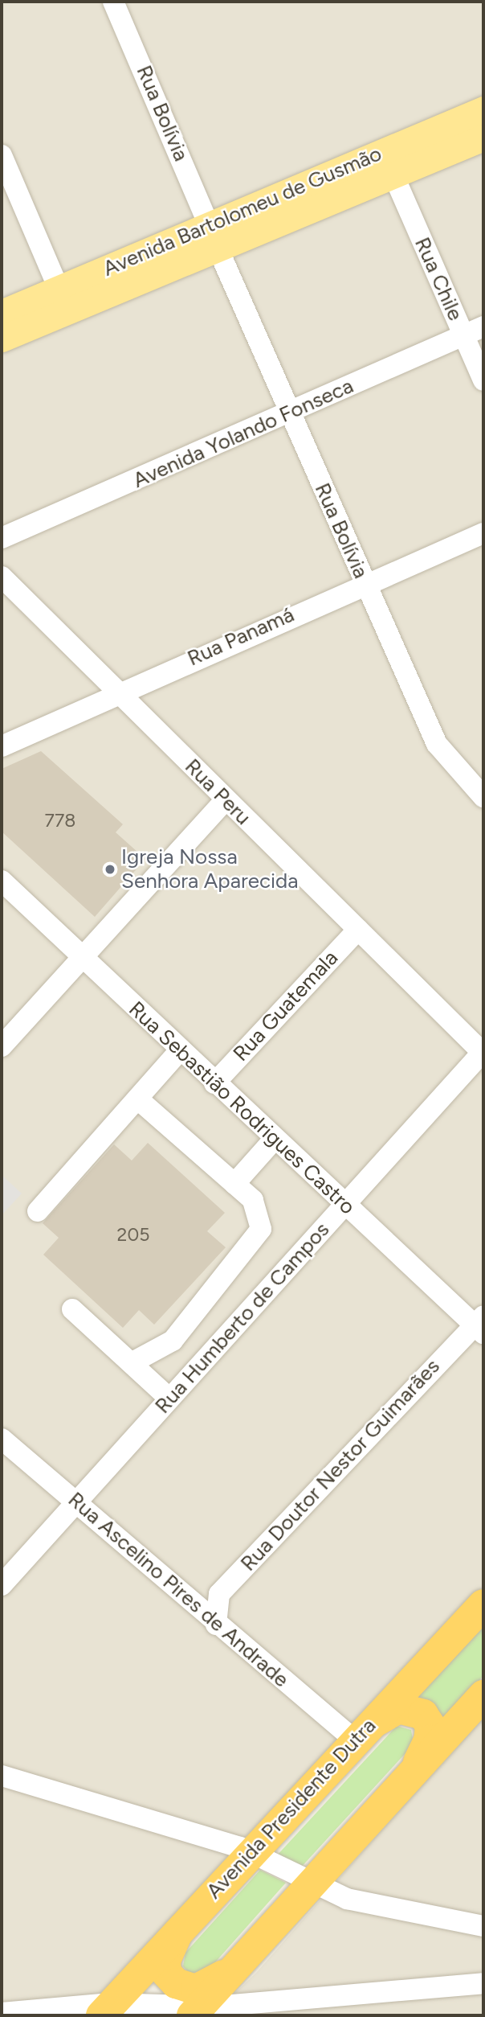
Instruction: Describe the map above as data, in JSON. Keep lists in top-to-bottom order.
{
  "streets": {
    "highway": ["Avenida Presidente Dutra"],
    "main road": ["Avenida Bartolomeu de Gusmão"],
    "street": [
      "Rua Bolívia",
      "Rua Chile",
      "Avenida Yolando Fonseca",
      "Rua Panamá",
      "Rua Peru",
      "Rua Guatemala",
      "Rua Sebastião Rodrigues Castro",
      "Rua Humberto de Campos",
      "Rua Doutor Nestor Guimarães",
      "Rua Ascelino Pires de Andrade"
    ]
  },
  "crossings": [
    ["Rua Bolívia", "Avenida Bartolomeu de Gusmão"],
    ["Rua Bolívia", "Avenida Yolando Fonseca"],
    ["Rua Bolívia", "Rua Panamá"],
    ["Avenida Bartolomeu de Gusmão", "Rua Chile"],
    ["Rua Chile", "Avenida Yolando Fonseca"],
    ["Rua Panamá", "Rua Peru"],
    ["Rua Peru", "Rua Guatemala"],
    ["Rua Peru", "Rua Humberto de Campos"],
    ["Rua Guatemala", "Rua Sebastião Rodrigues Castro"],
    ["Rua Sebastião Rodrigues Castro", "Rua Humberto de Campos"],
    ["Rua Sebastião Rodrigues Castro", "Rua Doutor Nestor Guimarães"],
    ["Rua Humberto de Campos", "Rua Ascelino Pires de Andrade"],
    ["Rua Doutor Nestor Guimarães", "Rua Ascelino Pires de Andrade"],
    ["Rua Ascelino Pires de Andrade", "Avenida Presidente Dutra"]
  ],
  "places": ["Igreja Nossa Senhora Aparecida"],
  "house_numbers": ["778", "205"]
}
